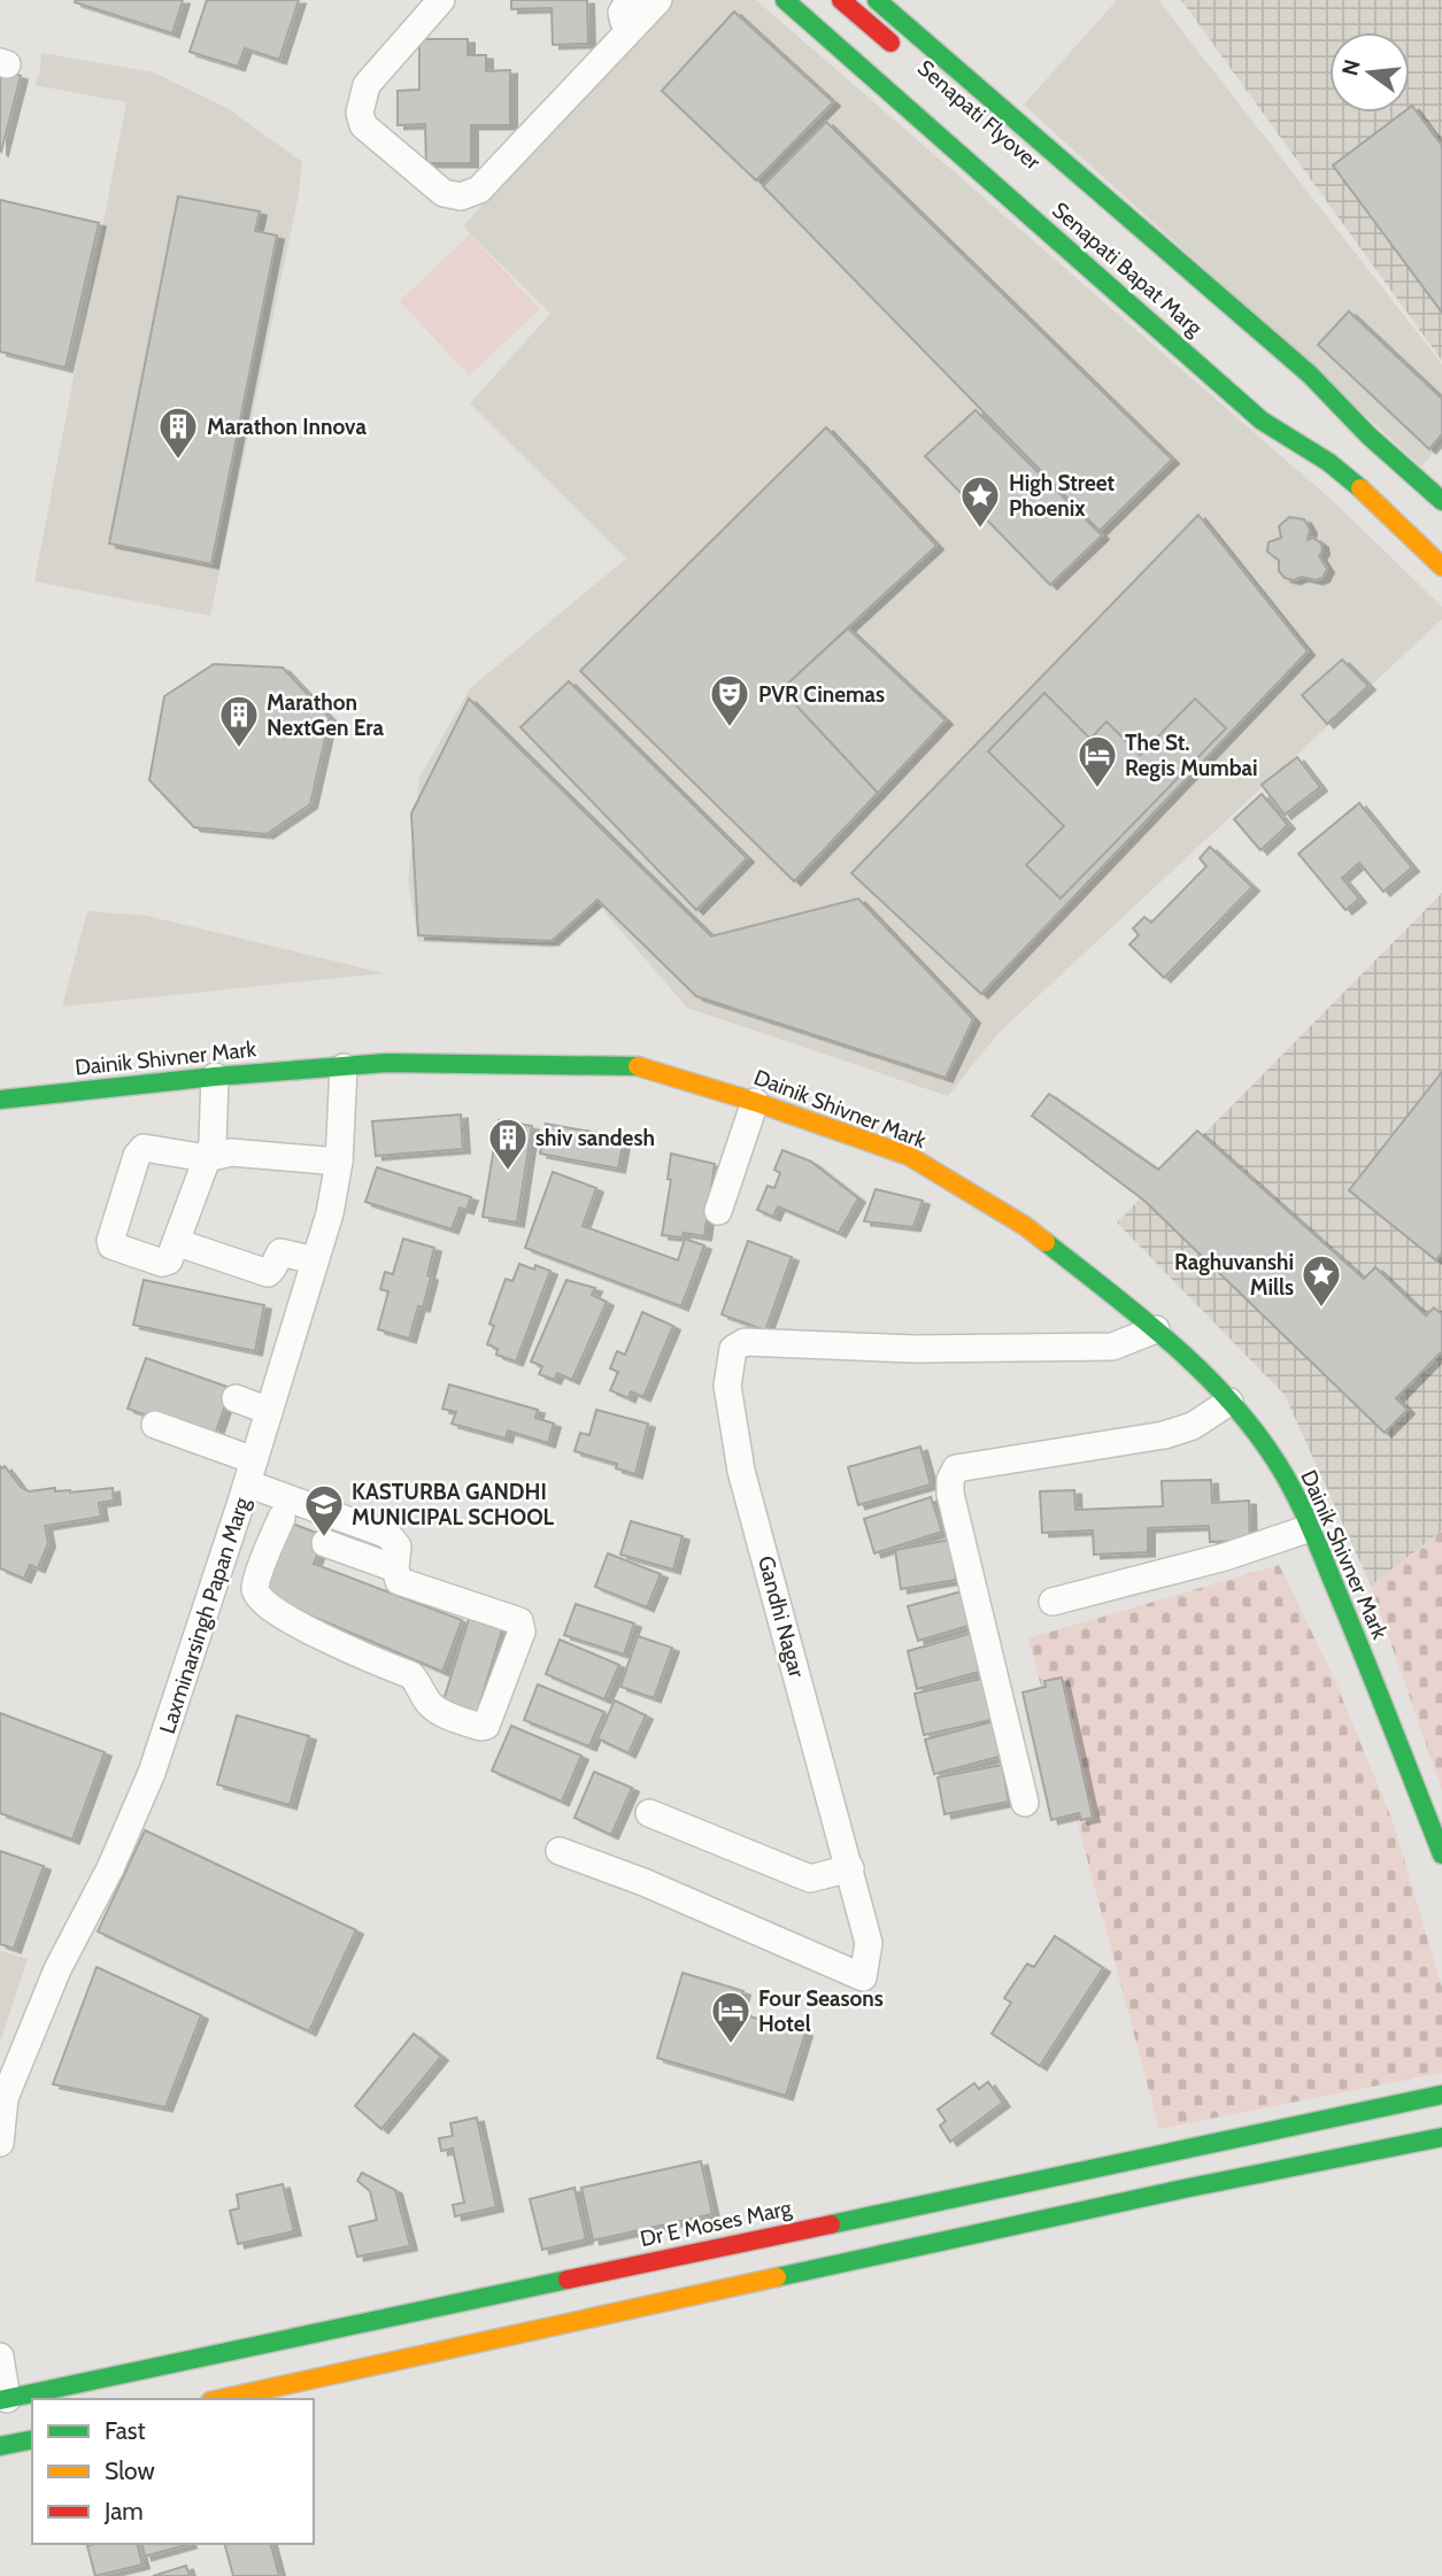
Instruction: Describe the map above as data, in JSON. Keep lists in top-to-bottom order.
{
  "streets": {
    "main road": [
      "Senapati Flyover",
      "Senapati Bapat Marg",
      "Dainik Shivner Mark",
      "Dr E Moses Marg"
    ],
    "street": ["Laxminarsingh Papan Marg", "Gandhi Nagar"]
  },
  "crossings": [
    ["Dainik Shivner Mark", "Laxminarsingh Papan Marg"],
    ["Dainik Shivner Mark", "Gandhi Nagar"]
  ],
  "places": {
    "building": ["Marathon Innova", "Marathon NextGen Era", "shiv sandesh"],
    "place": ["High Street Phoenix", "Raghuvanshi Mills"],
    "theatre": ["PVR Cinemas"],
    "hotel": ["The St. Regis Mumbai", "Four Seasons Hotel"],
    "school or university": ["KASTURBA GANDHI MUNICIPAL SCHOOL"]
  },
  "legend": ["Fast", "Slow", "Jam"],
  "north": "left"
}
